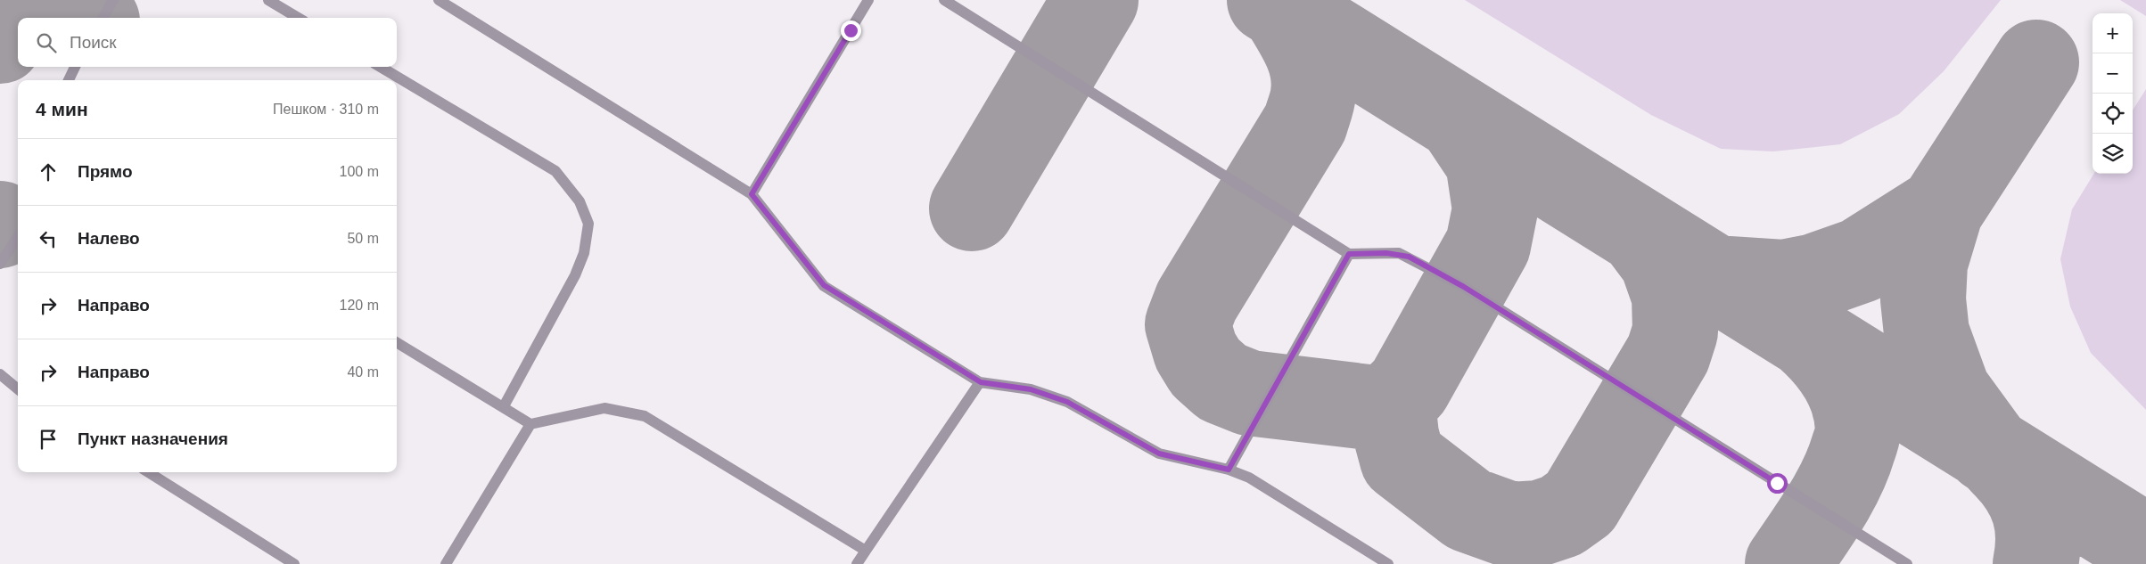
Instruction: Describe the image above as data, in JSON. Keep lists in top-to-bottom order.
{
  "page": {
    "map_buttons": ["+", "−"],
    "search": "Поиск",
    "heading": ["4 мин", "Пешком · 310 m"],
    "list": [
      ["Прямо", "100 m"],
      ["Налево", "50 m"],
      ["Направо", "120 m"],
      ["Направо", "40 m"],
      "Пункт назначения"
    ]
  }
}
